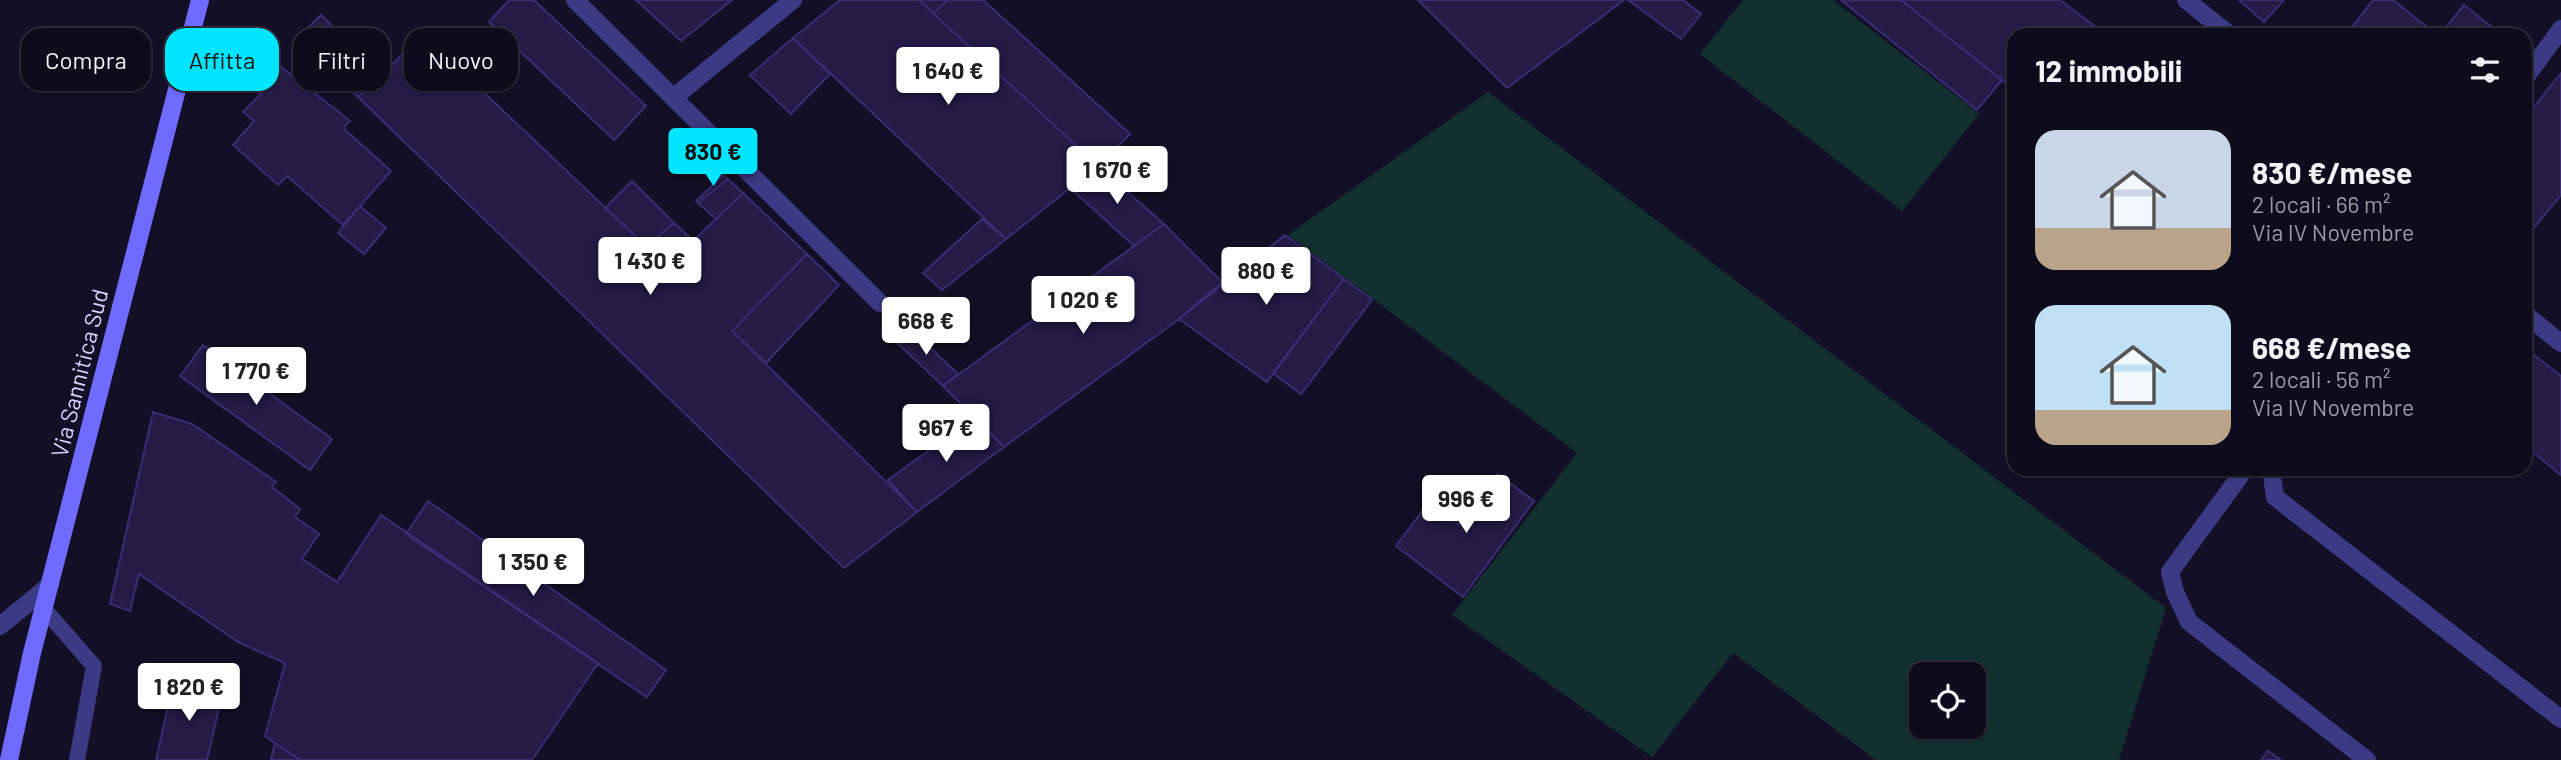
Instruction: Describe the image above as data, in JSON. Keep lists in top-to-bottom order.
{
  "streets": {
    "main road": ["Via Sannitica Sud"]
  },
  "page": {
    "chip": [
      "Compra",
      "Affitta",
      "Filtri",
      "Nuovo"
    ],
    "heading": "12 immobili",
    "price": [
      "1 640 €",
      "830 €",
      "1 670 €",
      "1 430 €",
      "880 €",
      "1 020 €",
      "668 €",
      "1 770 €",
      "967 €",
      "996 €",
      "1 350 €",
      "1 820 €"
    ],
    "list": [
      {
        "name": "830 €/mese",
        "note": "2 locali · 66 m² · Via IV Novembre"
      },
      {
        "name": "668 €/mese",
        "note": "2 locali · 56 m² · Via IV Novembre"
      }
    ]
  }
}
